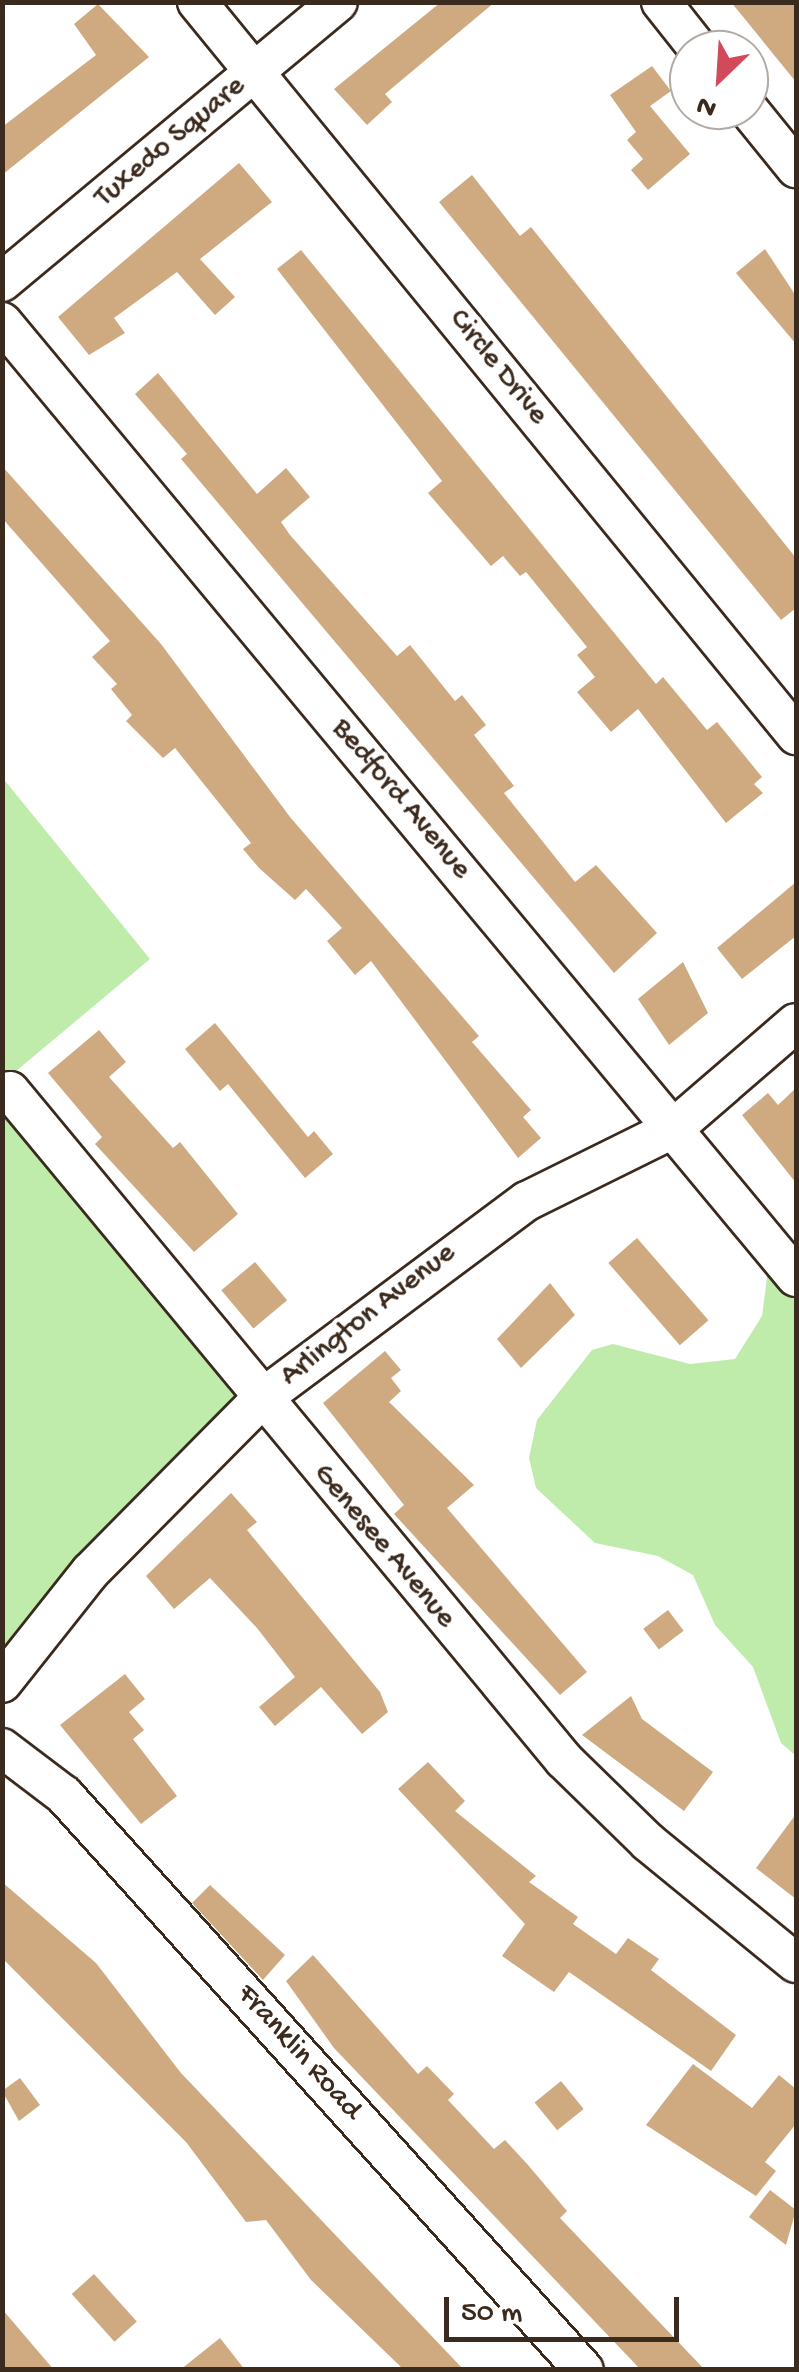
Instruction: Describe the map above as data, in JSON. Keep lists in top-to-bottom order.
{
  "streets": {
    "street": [
      "Tuxedo Square",
      "Circle Drive",
      "Bedford Avenue",
      "Arlington Avenue",
      "Genesee Avenue",
      "Franklin Road"
    ]
  },
  "crossings": [
    ["Tuxedo Square", "Circle Drive"],
    ["Bedford Avenue", "Arlington Avenue"],
    ["Arlington Avenue", "Genesee Avenue"]
  ],
  "scale_bar": "50 m",
  "north": "bottom left"
}
